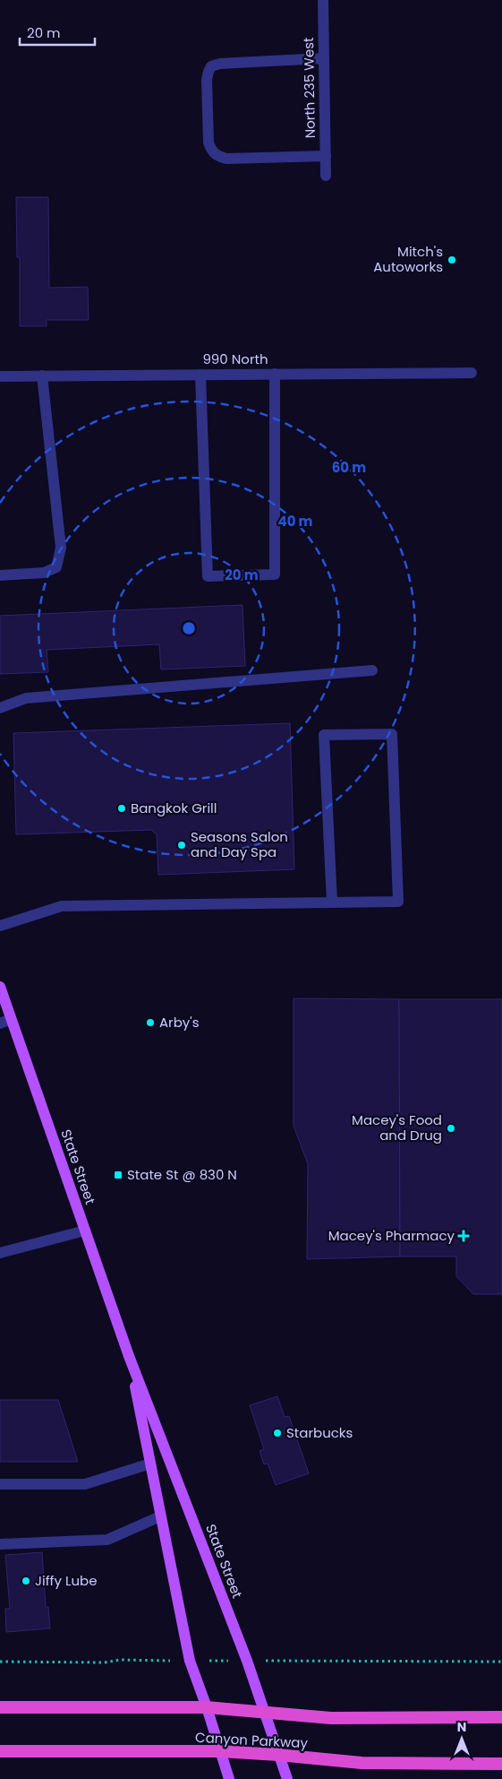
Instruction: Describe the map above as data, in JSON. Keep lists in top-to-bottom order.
{
  "streets": {
    "highway": ["Canyon Parkway"],
    "main road": ["State Street"],
    "street": ["North 235 West", "990 North"]
  },
  "crossings": [
    ["State Street", "Canyon Parkway"]
  ],
  "places": {
    "other": [
      "Mitch's Autoworks",
      "Bangkok Grill",
      "Seasons Salon and Day Spa",
      "Arby's",
      "Macey's Food and Drug",
      "Starbucks",
      "Jiffy Lube"
    ],
    "transit": ["State St @ 830 N"],
    "health": ["Macey's Pharmacy"]
  },
  "scale_bar": "20 m",
  "north": "top",
  "rings": ["60 m", "40 m", "20 m"]
}
